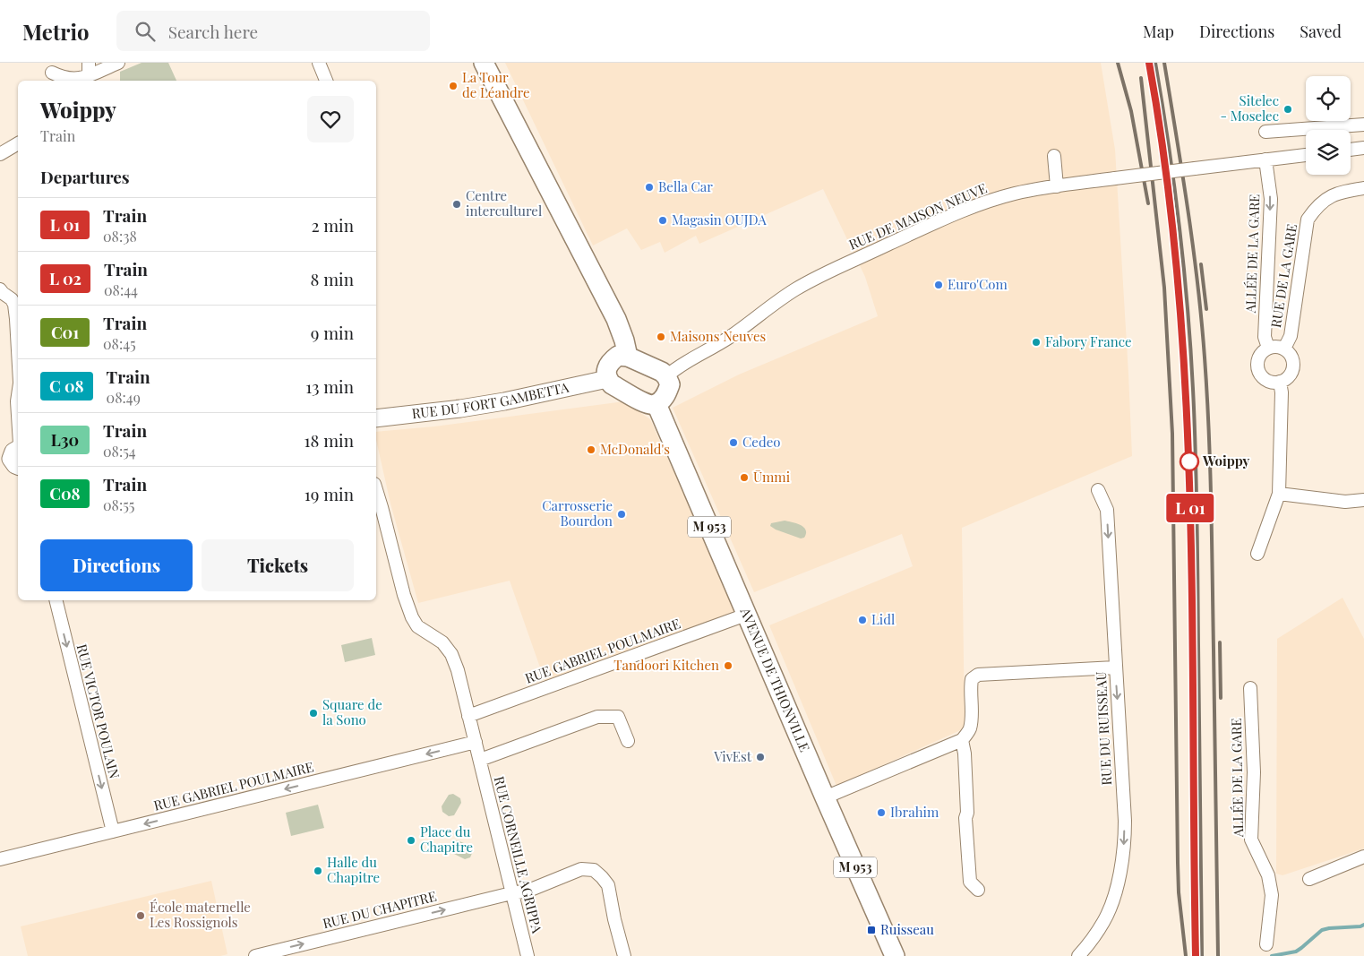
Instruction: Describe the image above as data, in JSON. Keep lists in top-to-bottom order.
{
  "streets": {
    "main road": ["M 953", "AVENUE DE THIONVILLE"],
    "street": [
      "RUE DE MAISON NEUVE",
      "ALLÉE DE LA GARE",
      "RUE DE LA GARE",
      "RUE DU FORT GAMBETTA",
      "RUE GABRIEL POULMAIRE",
      "RUE VICTOR POULAIN",
      "RUE DU RUISSEAU",
      "RUE CORNEILLE AGRIPPA",
      "RUE DU CHAPITRE"
    ]
  },
  "crossings": [
    ["RUE DE MAISON NEUVE", "ALLÉE DE LA GARE"],
    ["ALLÉE DE LA GARE", "RUE DE LA GARE"],
    ["RUE GABRIEL POULMAIRE", "AVENUE DE THIONVILLE"],
    ["RUE GABRIEL POULMAIRE", "RUE VICTOR POULAIN"],
    ["RUE GABRIEL POULMAIRE", "RUE CORNEILLE AGRIPPA"],
    ["RUE CORNEILLE AGRIPPA", "RUE DU CHAPITRE"]
  ],
  "one_way": [
    "ALLÉE DE LA GARE",
    "RUE GABRIEL POULMAIRE",
    "RUE VICTOR POULAIN",
    "RUE DU RUISSEAU",
    "RUE DU CHAPITRE"
  ],
  "places": {
    "other": [
      "La Tour de Léandre",
      "Sitelec - Moselec",
      "Bella Car",
      "Centre interculturel",
      "Magasin OUJDA",
      "Euro'Com",
      "Maisons Neuves",
      "Fabory France",
      "Cedeo",
      "McDonald's",
      "Woippy",
      "Ūmmi",
      "Carrosserie Bourdon",
      "Lidl",
      "Tandoori Kitchen",
      "Square de la Sono",
      "VivEst",
      "Ibrahim",
      "Place du Chapitre",
      "Halle du Chapitre",
      "École maternelle Les Rossignols"
    ],
    "transit": ["Ruisseau"]
  },
  "page": {
    "header": "Metrio",
    "search": "Search here",
    "nav": ["Map", "Directions", "Saved"],
    "on_map": "L 01",
    "heading": [
      ["Woippy", "Train"],
      "Departures"
    ],
    "list": [
      {
        "mark": "L 01",
        "name": "Train",
        "note": "08:38",
        "value": "2 min"
      },
      {
        "mark": "L 02",
        "name": "Train",
        "note": "08:44",
        "value": "8 min"
      },
      {
        "mark": "C01",
        "name": "Train",
        "note": "08:45",
        "value": "9 min"
      },
      {
        "mark": "C 08",
        "name": "Train",
        "note": "08:49",
        "value": "13 min"
      },
      {
        "mark": "L30",
        "name": "Train",
        "note": "08:54",
        "value": "18 min"
      },
      {
        "mark": "C08",
        "name": "Train",
        "note": "08:55",
        "value": "19 min"
      }
    ],
    "buttons": ["Directions", "Tickets"]
  }
}
